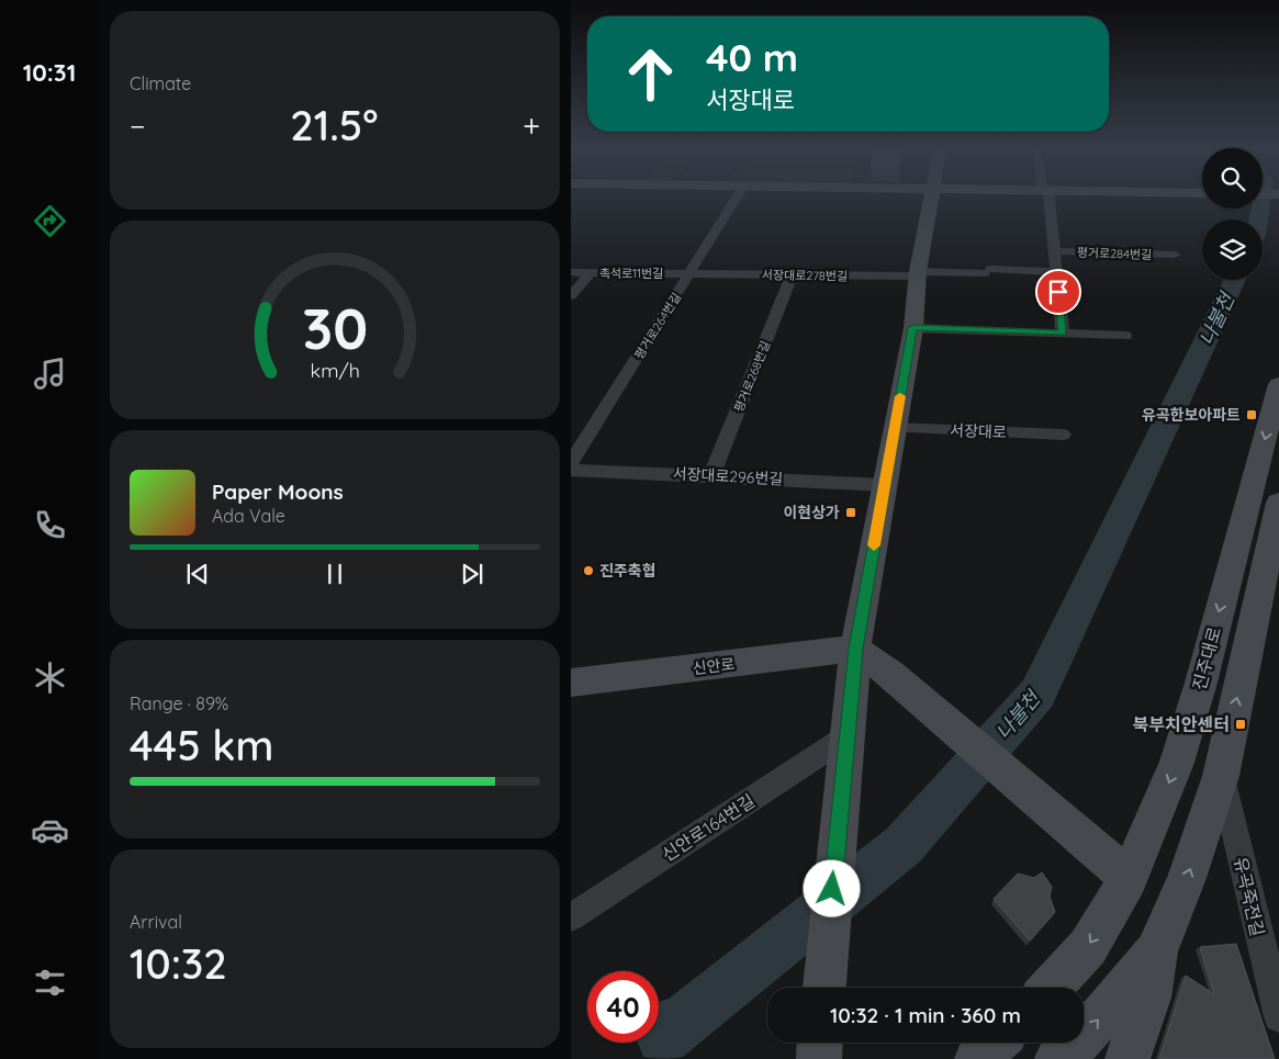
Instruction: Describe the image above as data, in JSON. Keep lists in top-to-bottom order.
{
  "streets": {
    "street": [
      "평거로284번길",
      "촉석로11번길",
      "서장대로278번길",
      "평거로264번길",
      "평거로268번길",
      "서장대로",
      "서장대로296번길",
      "진주대로",
      "신안로",
      "신안로164번길",
      "유곡죽전길"
    ]
  },
  "crossings": [
    ["촉석로11번길", "서장대로278번길"],
    ["촉석로11번길", "평거로264번길"],
    ["서장대로278번길", "평거로264번길"],
    ["서장대로278번길", "평거로268번길"],
    ["평거로268번길", "서장대로296번길"]
  ],
  "water": ["나불천"],
  "places": {
    "transit": ["유곡한보아파트", "이현상가", "북부치안센터"],
    "other": ["진주축협"]
  },
  "page": {
    "tabs": "10:31",
    "tile": [
      "Climate",
      ["Range · 89%", "445 km"],
      ["Arrival", "10:32"]
    ],
    "turn": ["40 m", "서장대로"],
    "heat": ["−", "21.5°", "+"],
    "song": ["Paper Moons", "Ada Vale"],
    "limit": "40",
    "trip": "10:32 · 1 min · 360 m",
    "gauge": ["30", "km/h"]
  }
}
